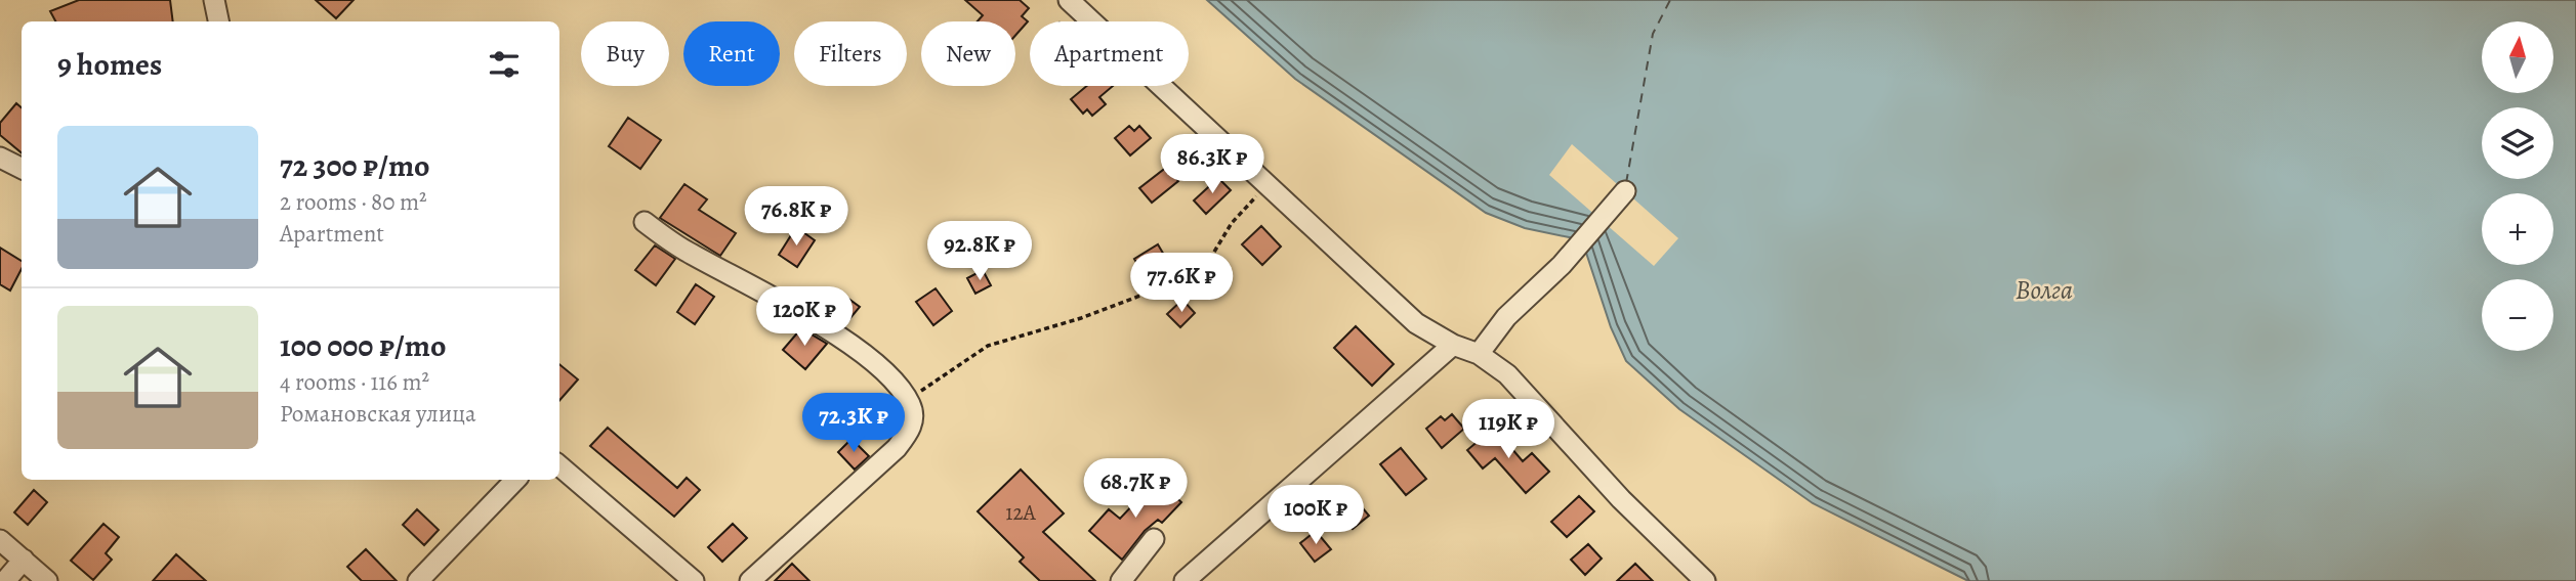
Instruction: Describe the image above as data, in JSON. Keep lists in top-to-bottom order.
{
  "water": ["Волга"],
  "house_numbers": ["12А"],
  "north": "top",
  "page": {
    "map_buttons": ["+", "−"],
    "chip": [
      "Buy",
      "Rent",
      "Filters",
      "New",
      "Apartment"
    ],
    "heading": "9 homes",
    "list": [
      {
        "name": "72 300 ₽/mo",
        "note": "2 rooms · 80 m² · Apartment"
      },
      {
        "name": "100 000 ₽/mo",
        "note": "4 rooms · 116 m² · Романовская улица"
      }
    ],
    "price": [
      "86.3K ₽",
      "76.8K ₽",
      "92.8K ₽",
      "77.6K ₽",
      "120K ₽",
      "72.3K ₽",
      "119K ₽",
      "68.7K ₽",
      "100K ₽"
    ]
  }
}
